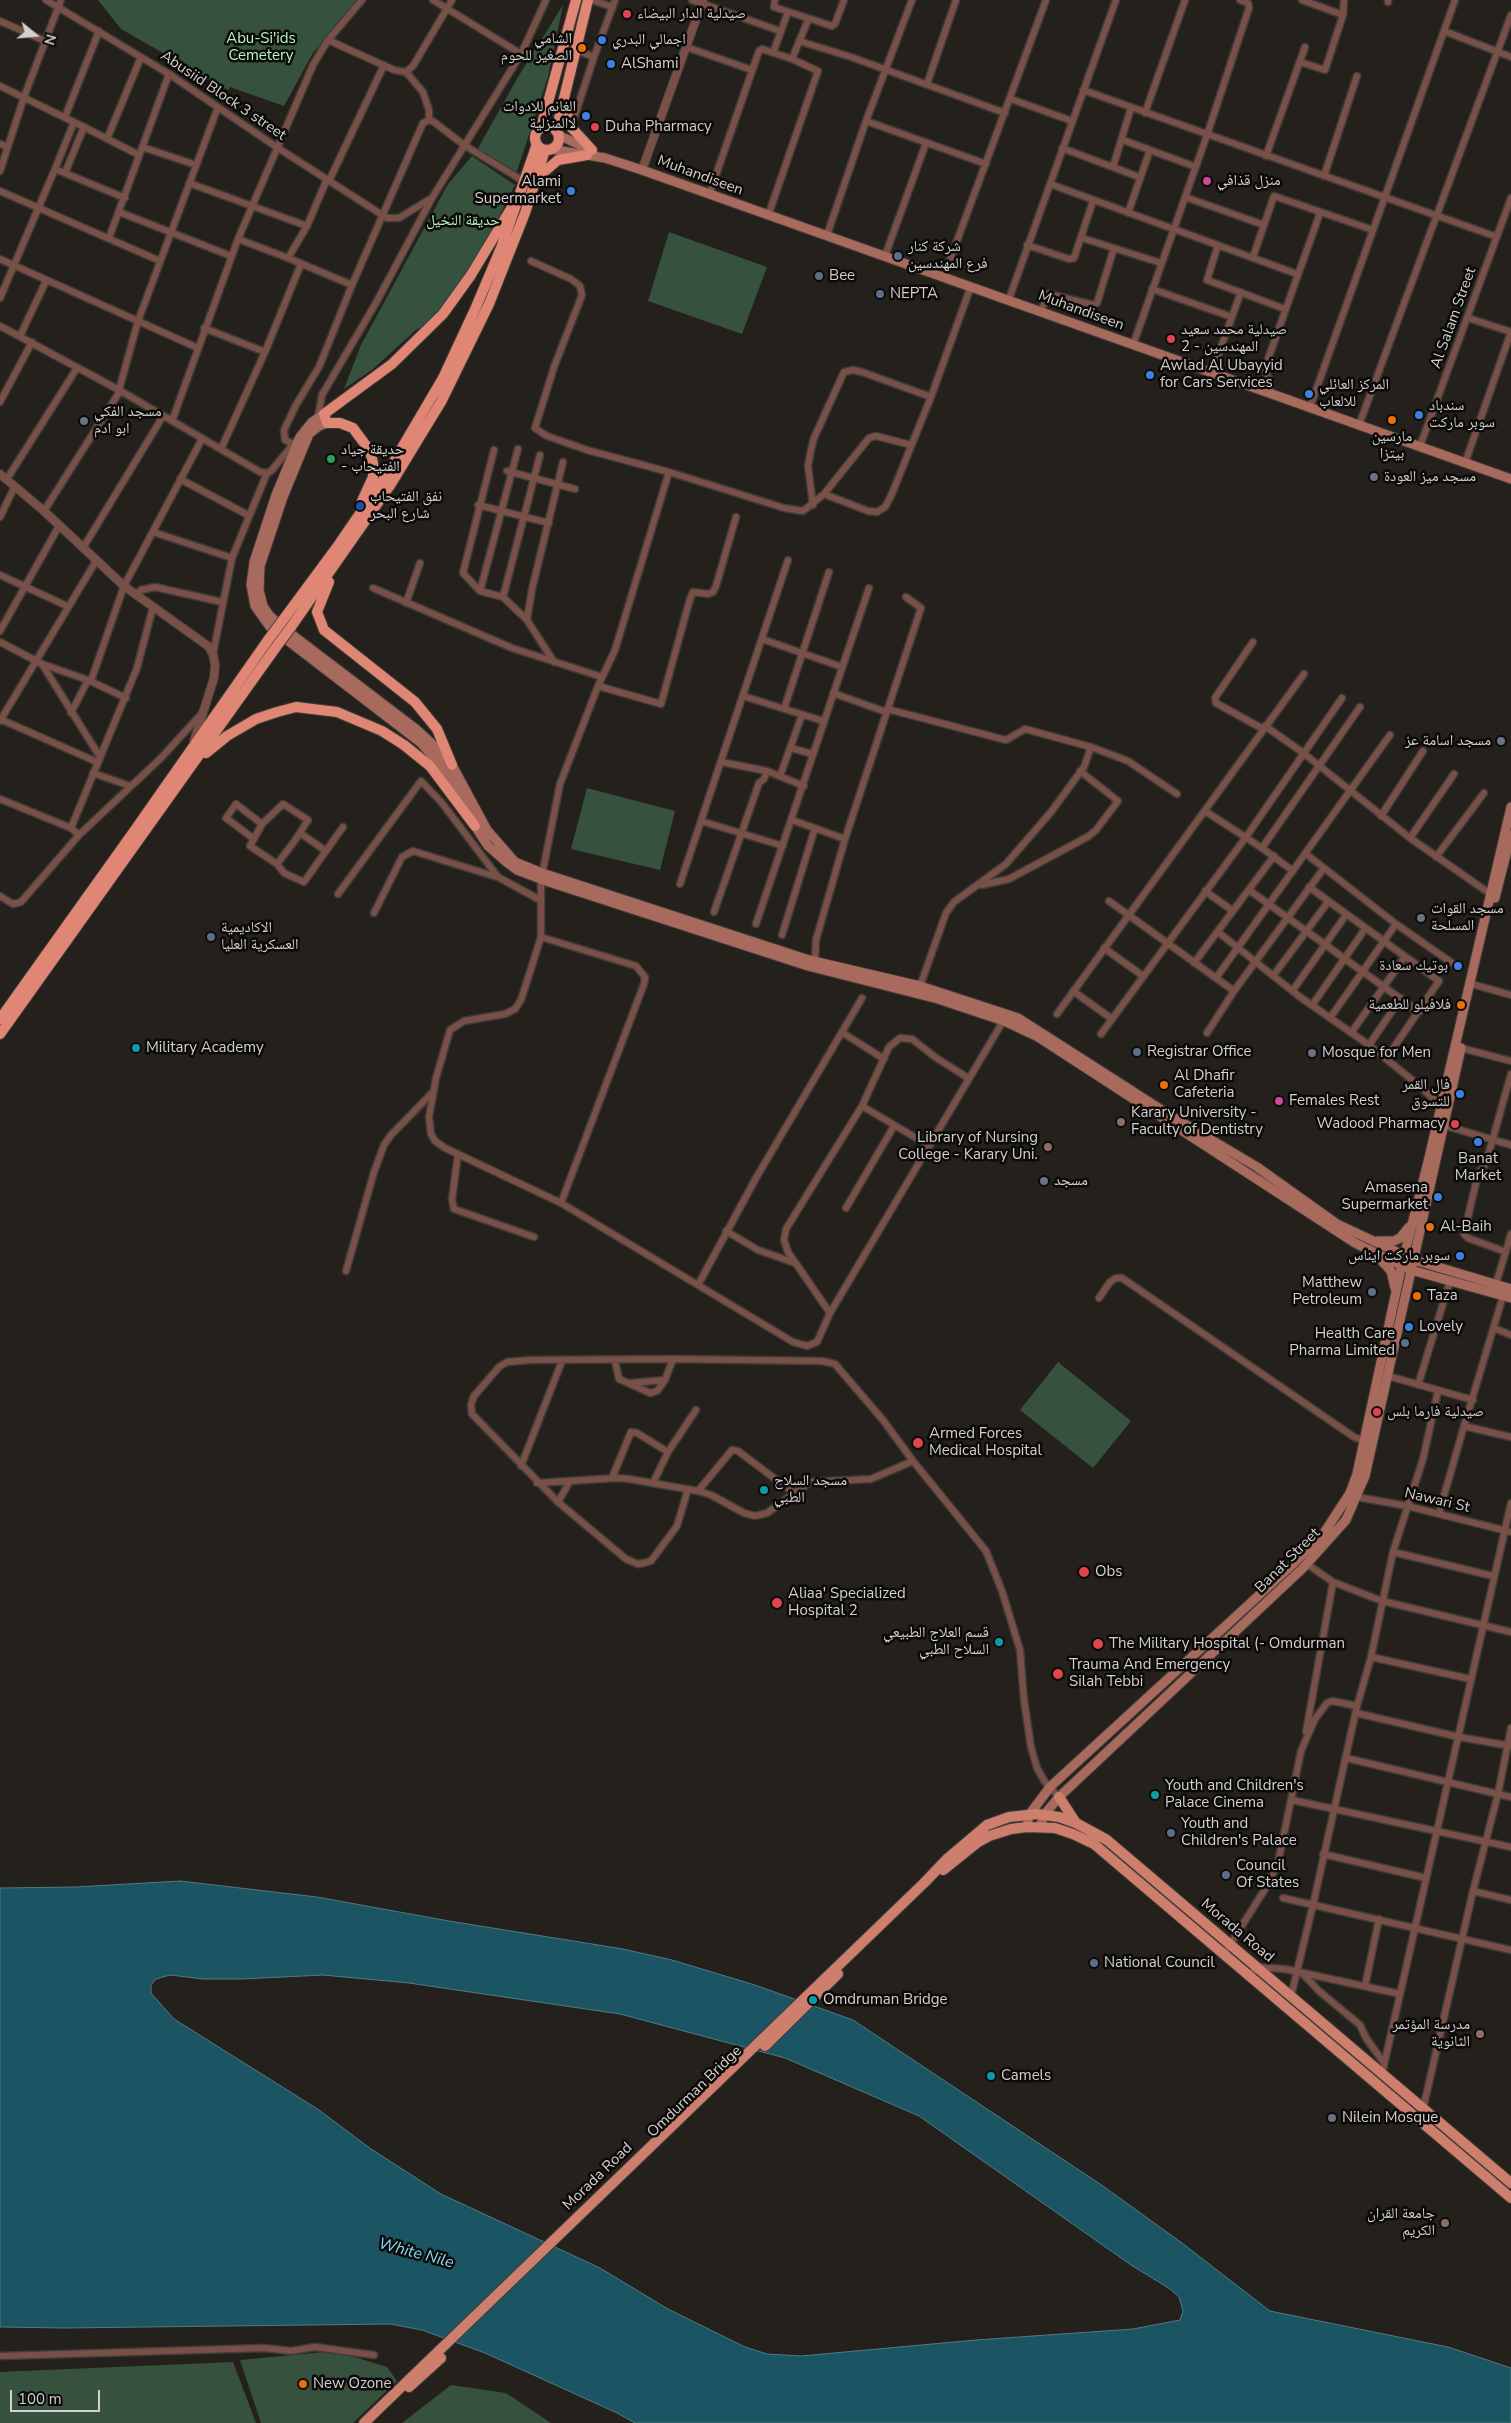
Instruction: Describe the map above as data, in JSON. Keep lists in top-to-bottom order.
{
  "streets": {
    "main road": [
      "Muhandiseen",
      "Banat Street",
      "Morada Road",
      "Omdurman Bridge"
    ],
    "street": ["Abusiid Block 3 street", "Al Salam Street", "Nawari St"]
  },
  "crossings": [
    ["Muhandiseen", "Al Salam Street"],
    ["Nawari St", "Banat Street"],
    ["Banat Street", "Morada Road"],
    ["Morada Road", "Omdurman Bridge"]
  ],
  "water": ["White Nile"],
  "parks": ["Abu-Si'ids Cemetery", "حديقة النخيل"],
  "places": [
    "صيدلية الدار البيضاء",
    "اجمالي البدري",
    "الشامي الصغير للحوم",
    "AlShami",
    "الغانم للادوات لاالمنزلية",
    "Duha Pharmacy",
    "منزل قذافي",
    "Alami Supermarket",
    "شركة كنار فرع المهندسين",
    "Bee",
    "NEPTA",
    "صيدلية محمد سعيد 2 - المهندسين",
    "Awlad Al Ubayyid for Cars Services",
    "المركز العائلي للالعاب",
    "سندباد سوبر ماركت",
    "مارسين بيتزا",
    "مسجد الفكي ابو ادم",
    "حديقة جياد - الفتيحاب",
    "مسجد ميز العودة",
    "نفق الفتيحاب شارع البحر",
    "مسجد اسامة عز",
    "مسجد القوات المسلحة",
    "الاكاديمية العسكرية العليا",
    "بوتيك سعادة",
    "فلافيلو للطعمية",
    "Military Academy",
    "Registrar Office",
    "Mosque for Men",
    "Al Dhafir Cafeteria",
    "فال القمر للتسوق",
    "Females Rest",
    "Karary University - Faculty of Dentistry",
    "Wadood Pharmacy",
    "Banat Market",
    "Library of Nursing College - Karary Uni.",
    "مسجد",
    "Amasena Supermarket",
    "Al-Baih",
    "سوبر ماركت ايناس",
    "Matthew Petroleum",
    "Taza",
    "Lovely",
    "Health Care Pharma Limited",
    "صيدلية فارما بلس",
    "Armed Forces Medical Hospital",
    "مسجد السلاح الطبي",
    "Obs",
    "Aliaa' Specialized Hospital 2",
    "قسم العلاج الطبيعي السلاح الطبي",
    "The Military Hospital (- Omdurman",
    "Trauma And Emergency Silah Tebbi",
    "Youth and Children's Palace Cinema",
    "Youth and Children's Palace",
    "Council Of States",
    "National Council",
    "Omdruman Bridge",
    "مدرسة المؤتمر الثانوية",
    "Camels",
    "Nilein Mosque",
    "جامعة القران الكريم",
    "New Ozone"
  ],
  "scale_bar": "100 m",
  "north": "right"
}
